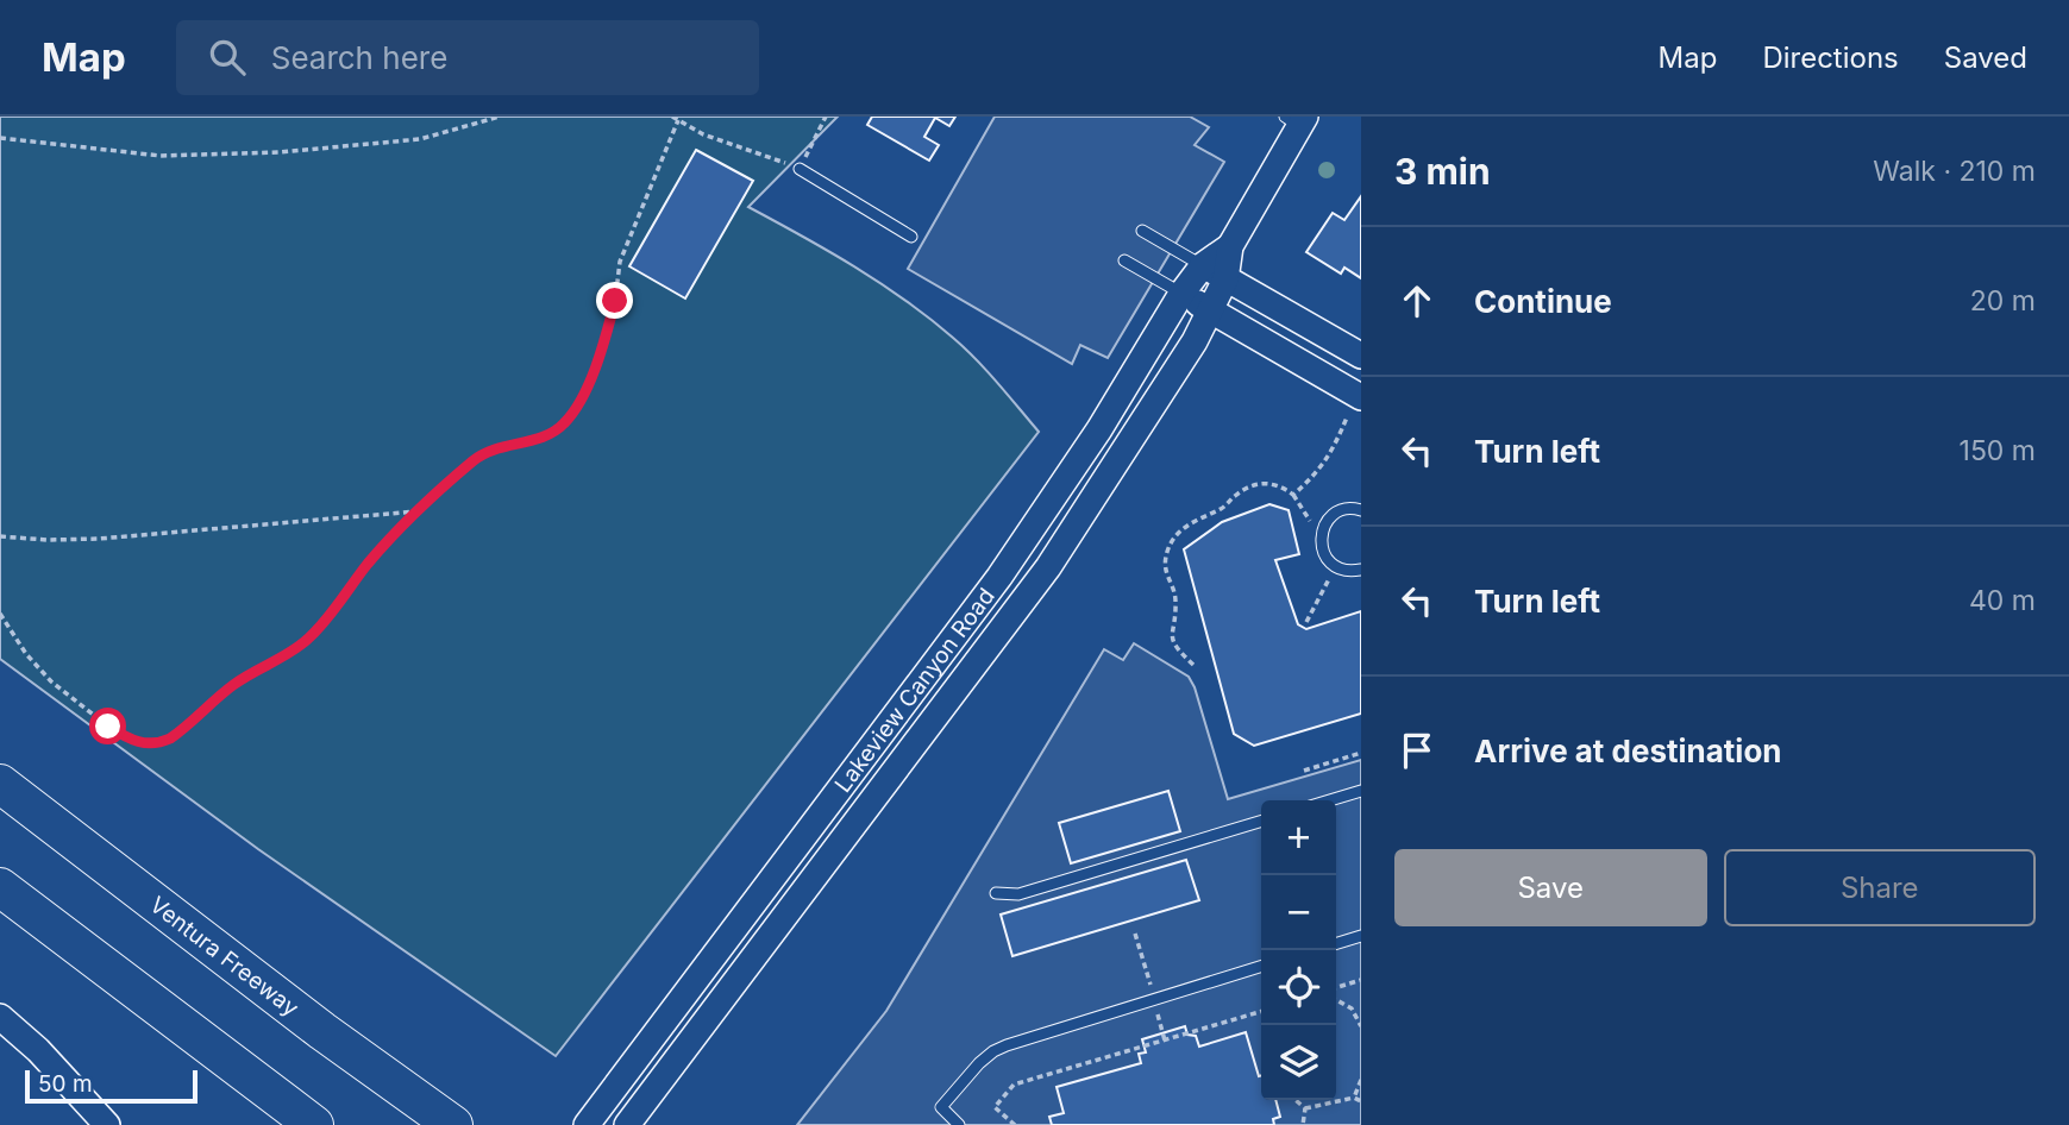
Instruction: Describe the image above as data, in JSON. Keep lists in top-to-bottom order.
{
  "streets": {
    "highway": ["Ventura Freeway"],
    "street": ["Lakeview Canyon Road"]
  },
  "scale_bar": "50 m",
  "page": {
    "header": "Map",
    "search": "Search here",
    "nav": ["Map", "Directions", "Saved"],
    "heading": ["3 min", "Walk · 210 m"],
    "list": [
      ["Continue", "20 m"],
      ["Turn left", "150 m"],
      ["Turn left", "40 m"],
      "Arrive at destination"
    ],
    "map_buttons": ["+", "−"],
    "buttons": ["Save", "Share"],
    "scale": "50 m"
  }
}
